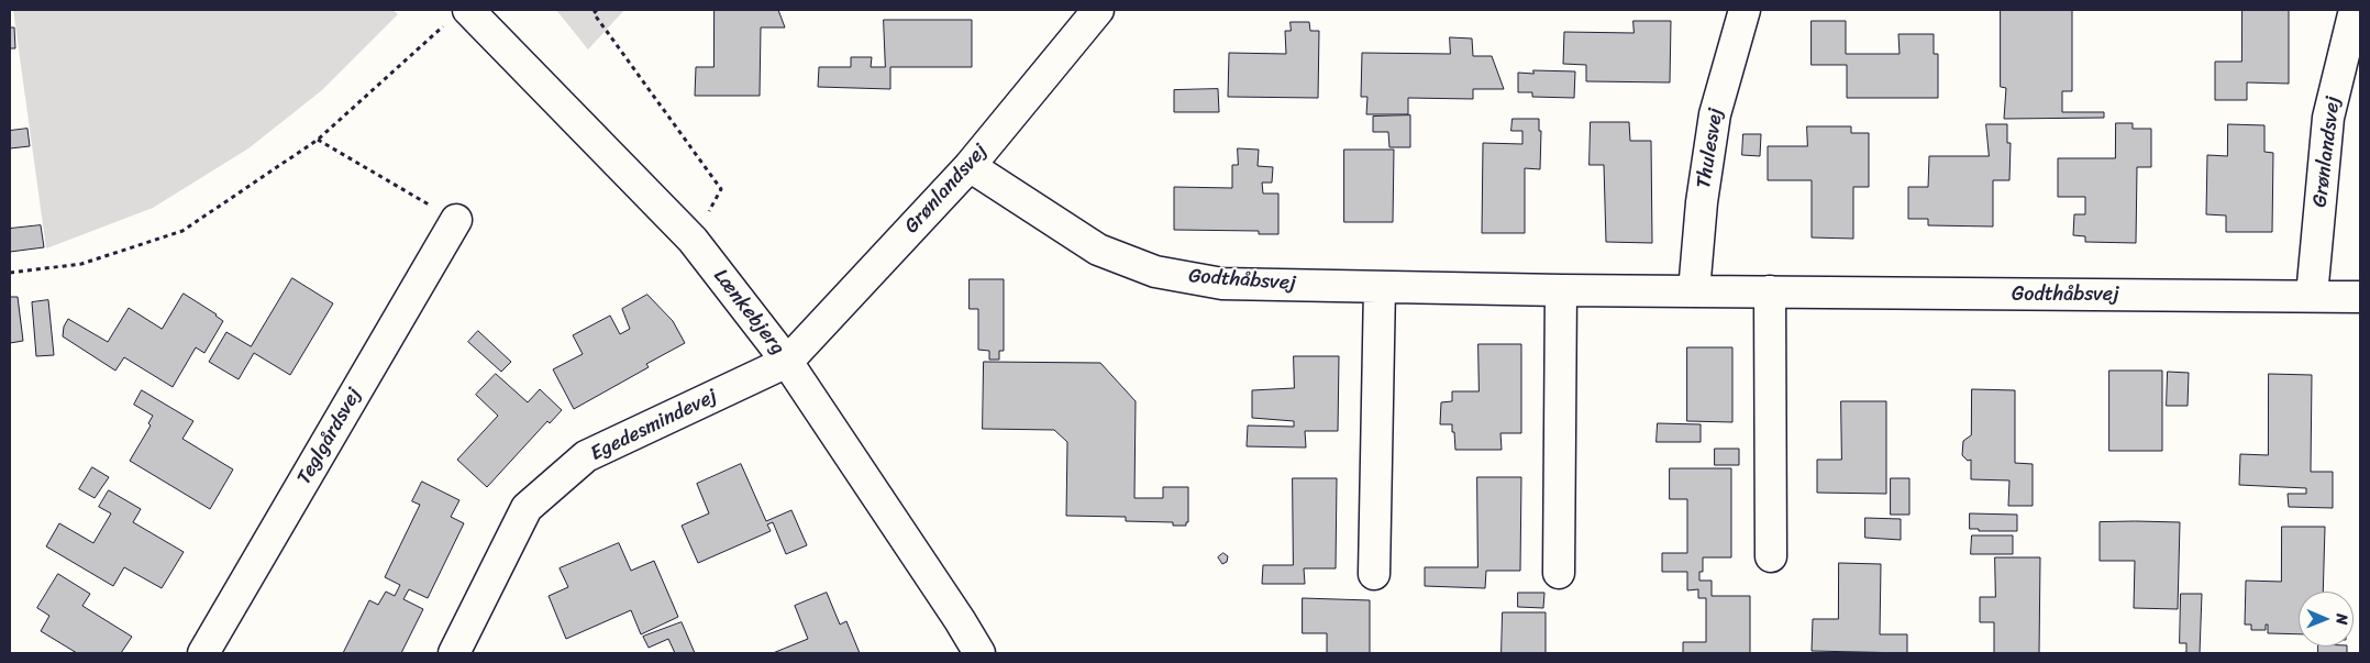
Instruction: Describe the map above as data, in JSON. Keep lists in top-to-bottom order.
{
  "streets": {
    "street": [
      "Thulesvej",
      "Grønlandsvej",
      "Godthåbsvej",
      "Lænkebjerg",
      "Egedesmindevej",
      "Teglgårdsvej"
    ]
  },
  "crossings": [
    ["Thulesvej", "Godthåbsvej"],
    ["Grønlandsvej", "Godthåbsvej"],
    ["Grønlandsvej", "Lænkebjerg"],
    ["Grønlandsvej", "Egedesmindevej"],
    ["Lænkebjerg", "Egedesmindevej"]
  ],
  "north": "right"
}
